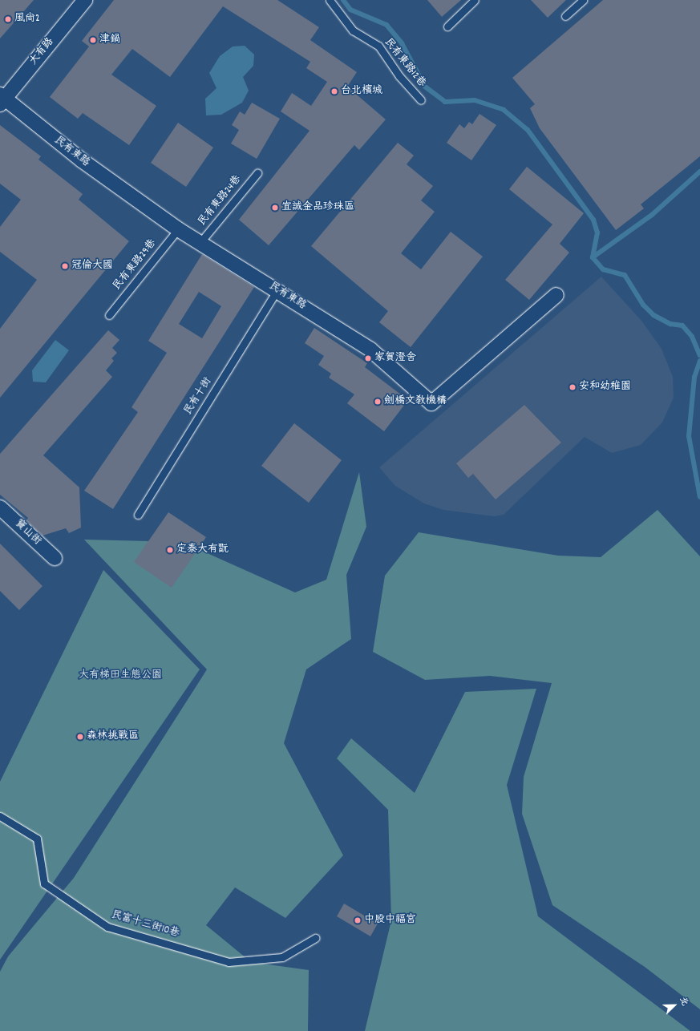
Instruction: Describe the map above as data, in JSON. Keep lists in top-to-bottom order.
{
  "streets": {
    "street": ["大有路", "民有東路", "寶山街"],
    "lane": [
      "民有東路12巷",
      "民有東路24巷",
      "民有東路29巷",
      "民有十街",
      "民富十三街10巷"
    ]
  },
  "crossings": [
    ["大有路", "民有東路"],
    ["民有東路", "民有東路24巷"],
    ["民有東路", "民有東路29巷"],
    ["民有東路", "民有十街"]
  ],
  "parks": ["大有梯田生態公園"],
  "places": [
    "風尚2",
    "津鍋",
    "台北檳城",
    "宜誠金品珍珠區",
    "冠倫大國",
    "家賀澄舍",
    "安和幼稚園",
    "劍橋文教機構",
    "定泰大有翫",
    "森林挑戰區",
    "中股中福宮"
  ],
  "north": "top right"
}
